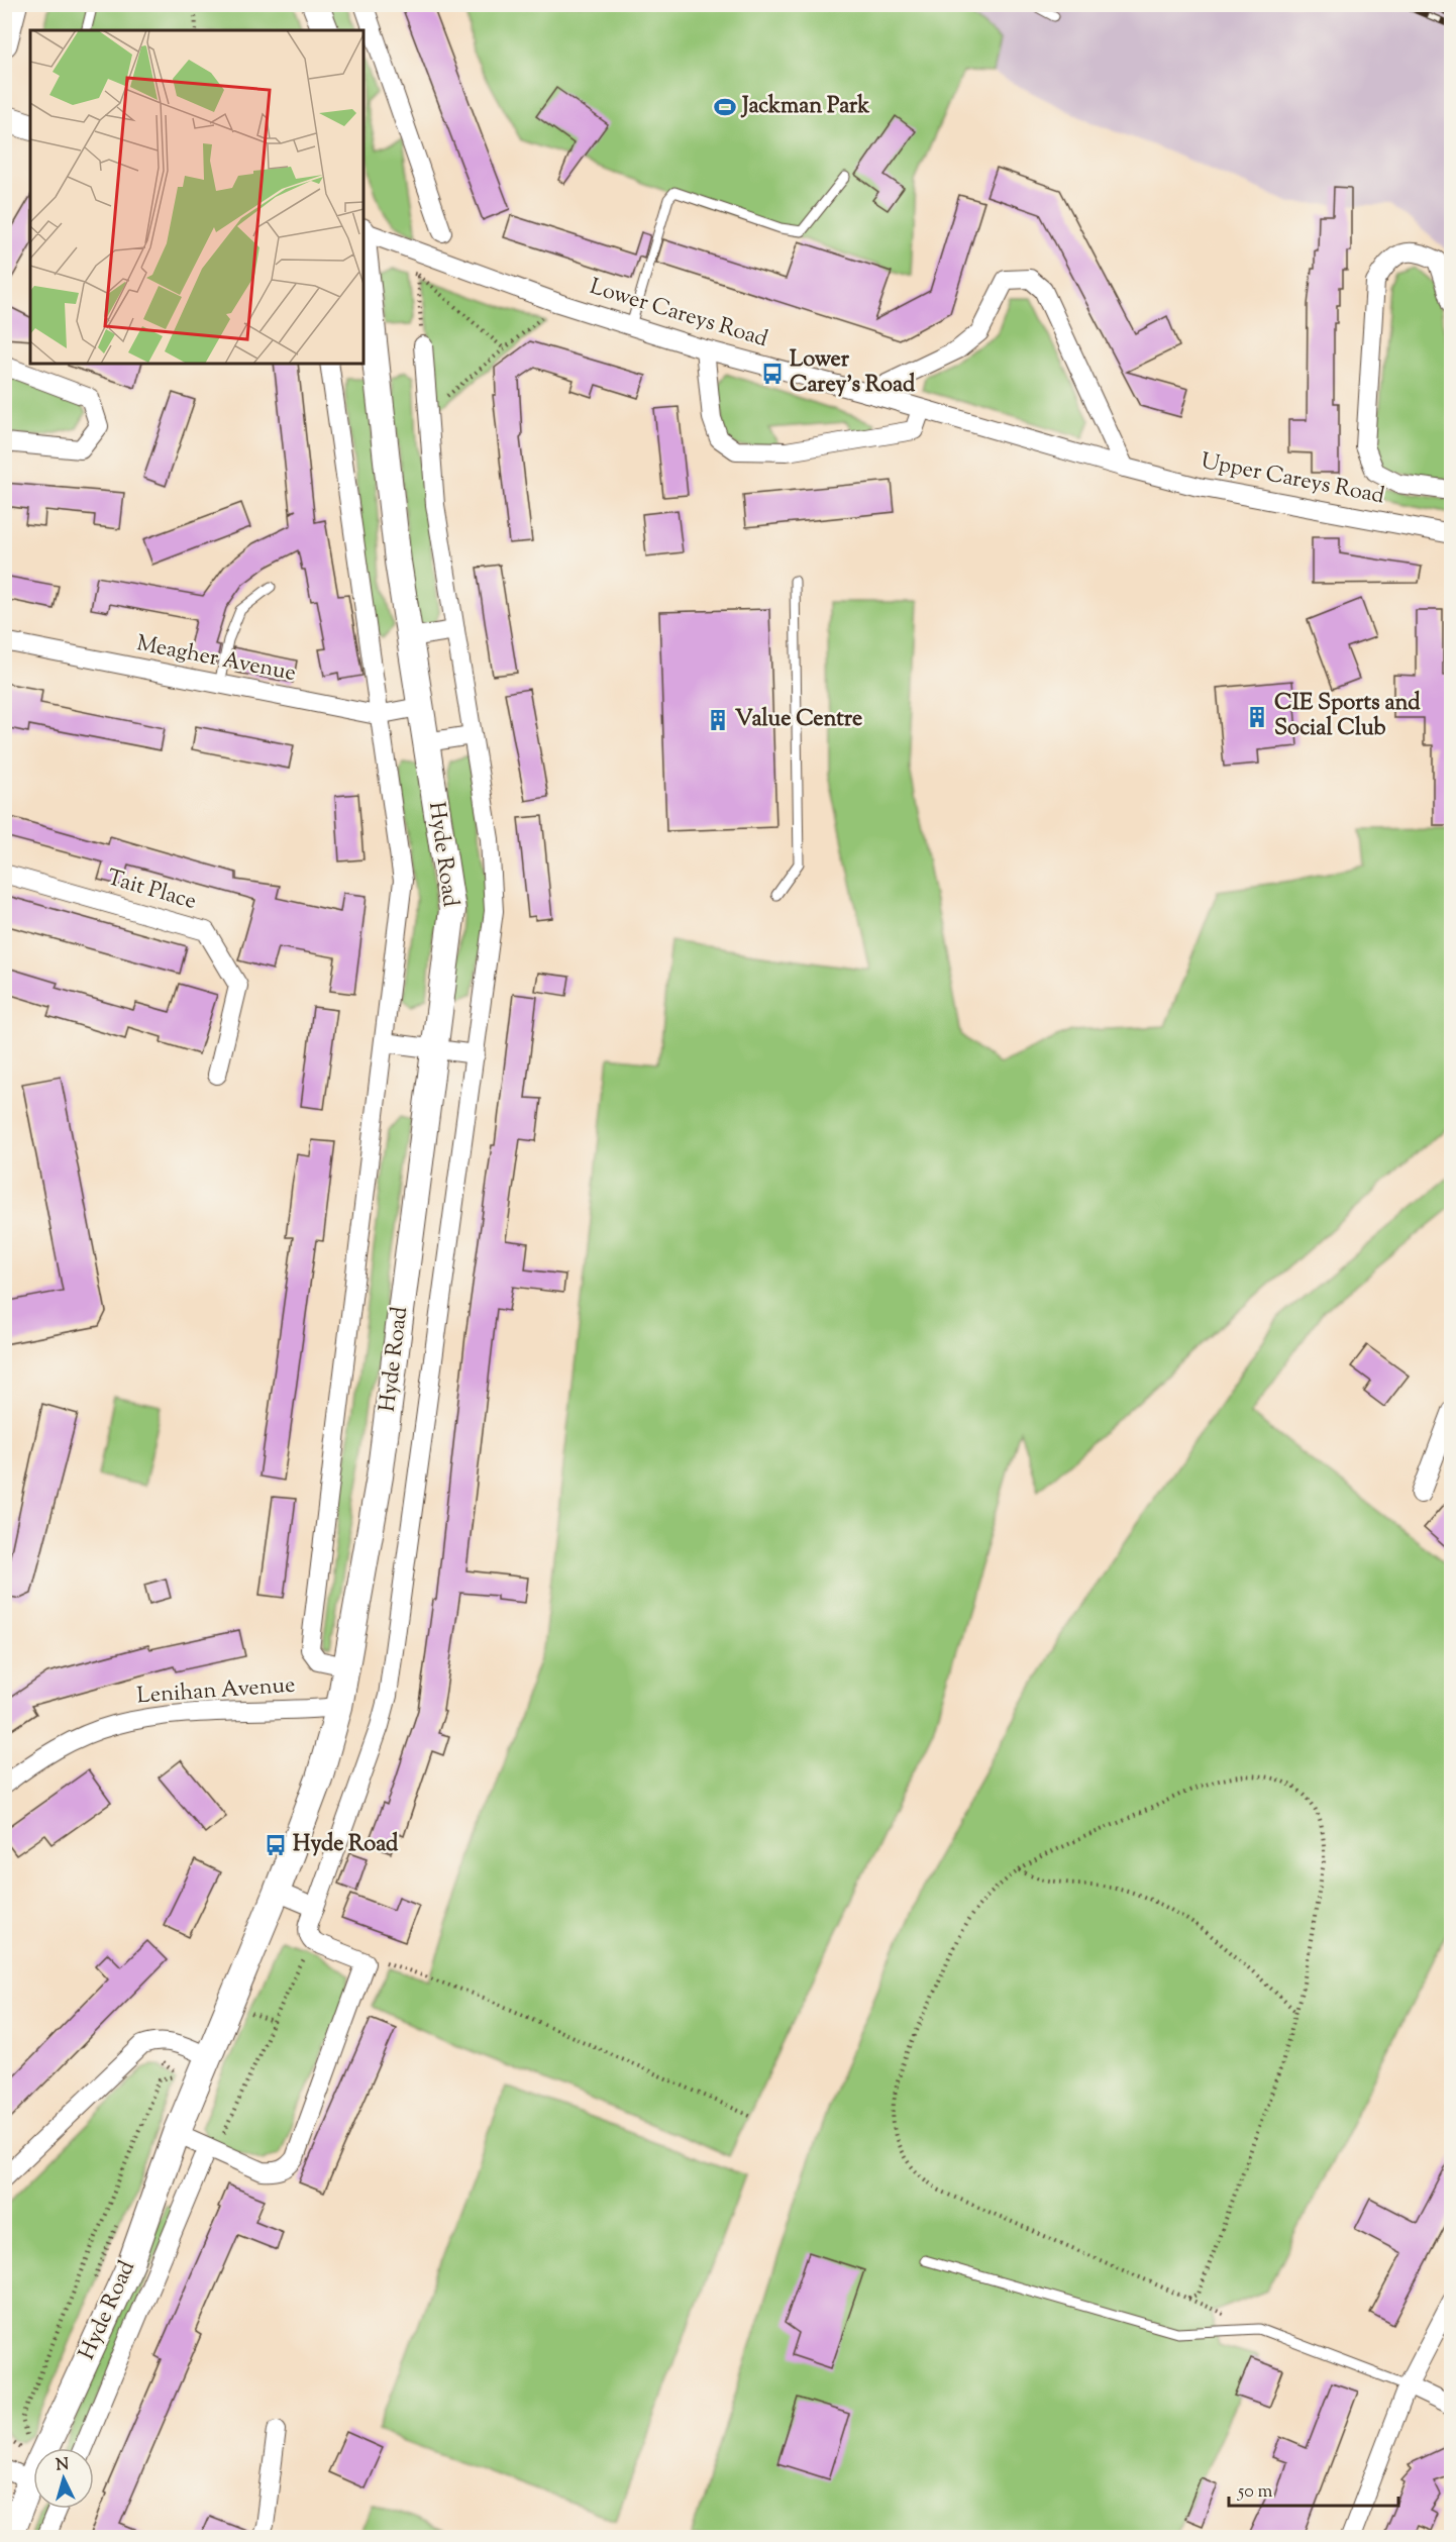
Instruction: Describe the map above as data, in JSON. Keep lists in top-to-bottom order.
{
  "streets": {
    "street": [
      "Lower Careys Road",
      "Upper Careys Road",
      "Meagher Avenue",
      "Hyde Road",
      "Tait Place",
      "Lenihan Avenue"
    ]
  },
  "crossings": [
    ["Lower Careys Road", "Upper Careys Road"],
    ["Meagher Avenue", "Hyde Road"],
    ["Hyde Road", "Lenihan Avenue"]
  ],
  "places": {
    "sports": ["Jackman Park"],
    "bus stop": ["Lower Carey's Road", "Hyde Road"],
    "building": ["CIE Sports and Social Club", "Value Centre"]
  },
  "scale_bar": "50 m",
  "north": "top"
}
